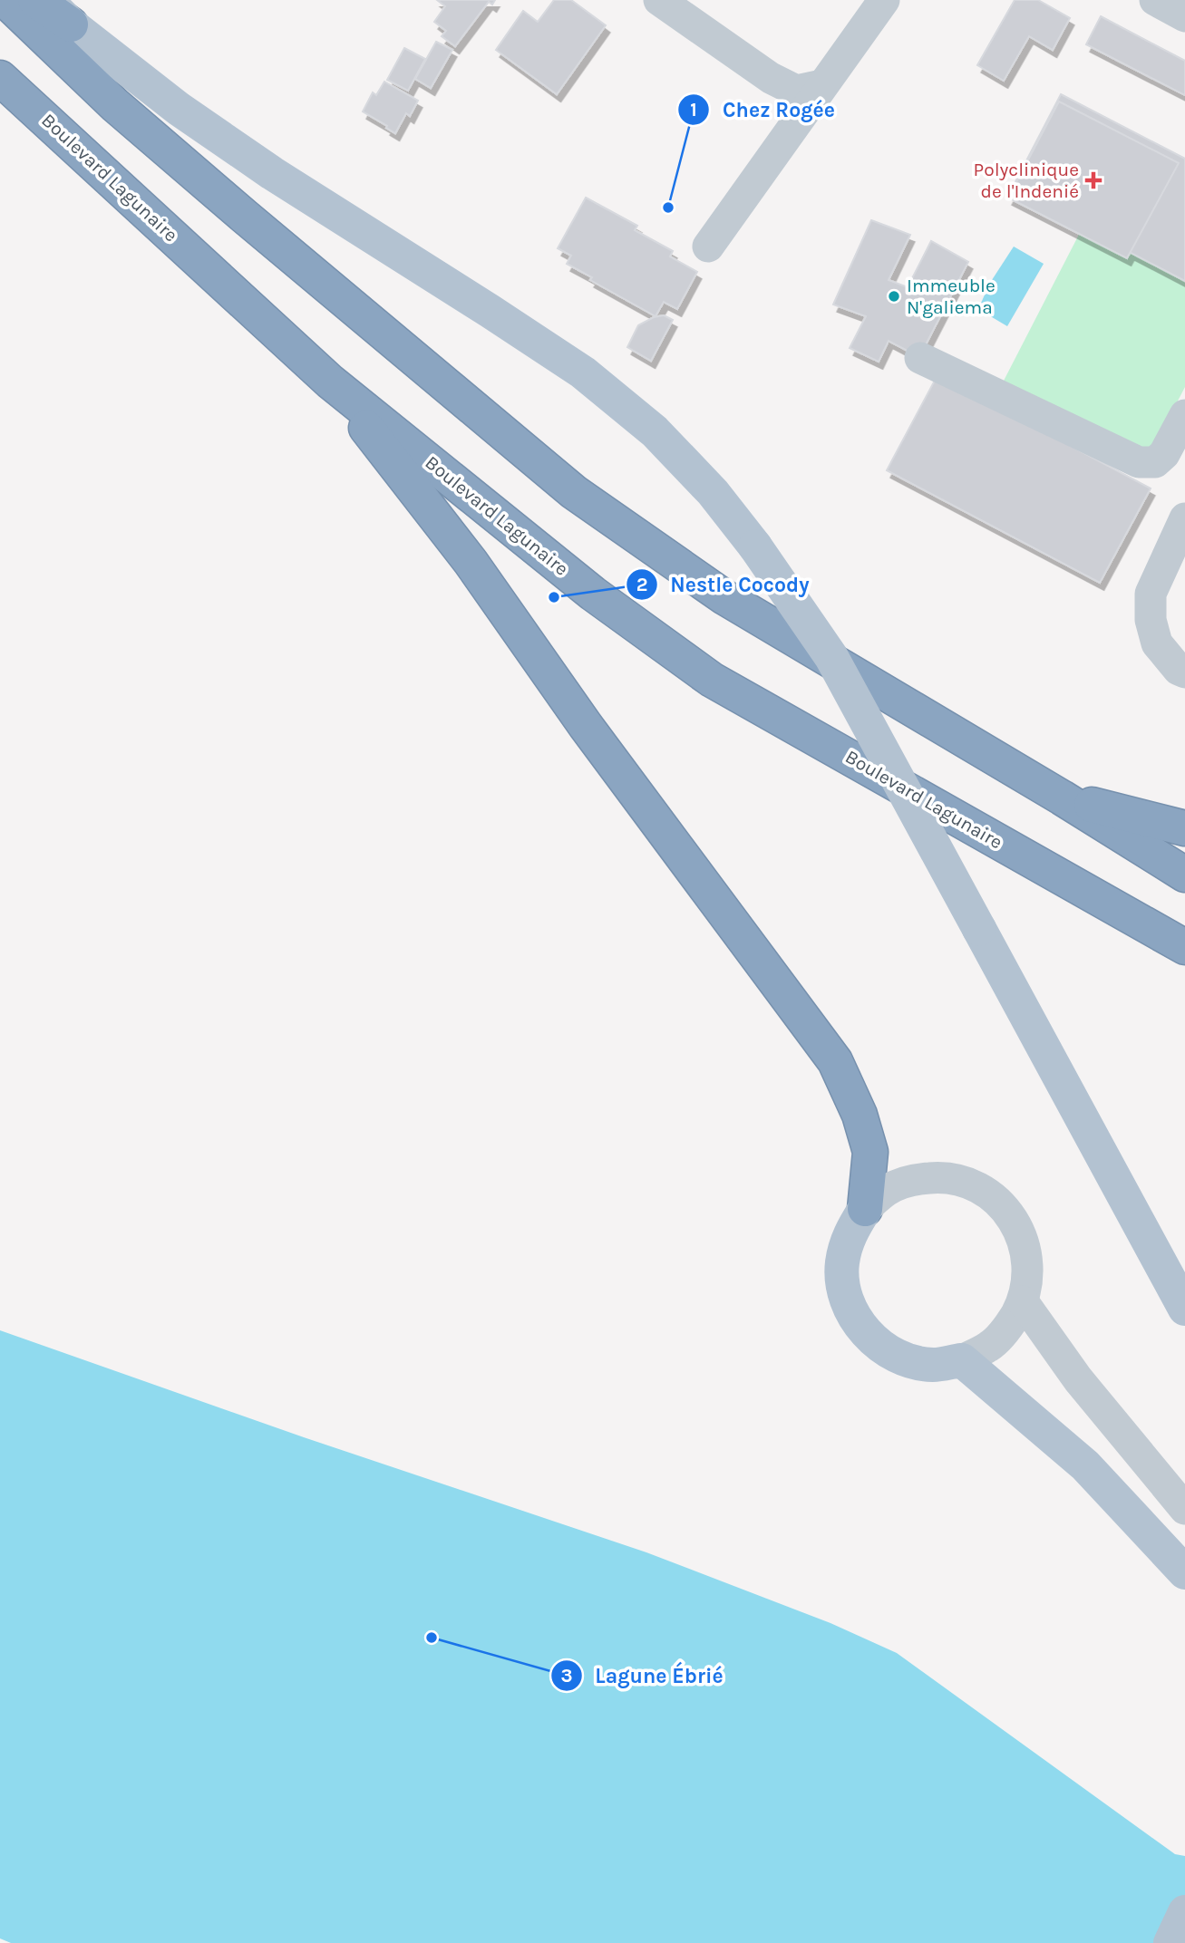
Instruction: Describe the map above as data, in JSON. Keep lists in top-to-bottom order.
{
  "streets": {
    "highway": ["Boulevard Lagunaire"]
  },
  "places": {
    "health": ["Polyclinique de l'Indenié"],
    "other": [
      "Chez Rogée",
      "Immeuble N'galiema",
      "Nestle Cocody",
      "Lagune Ébrié"
    ]
  }
}
